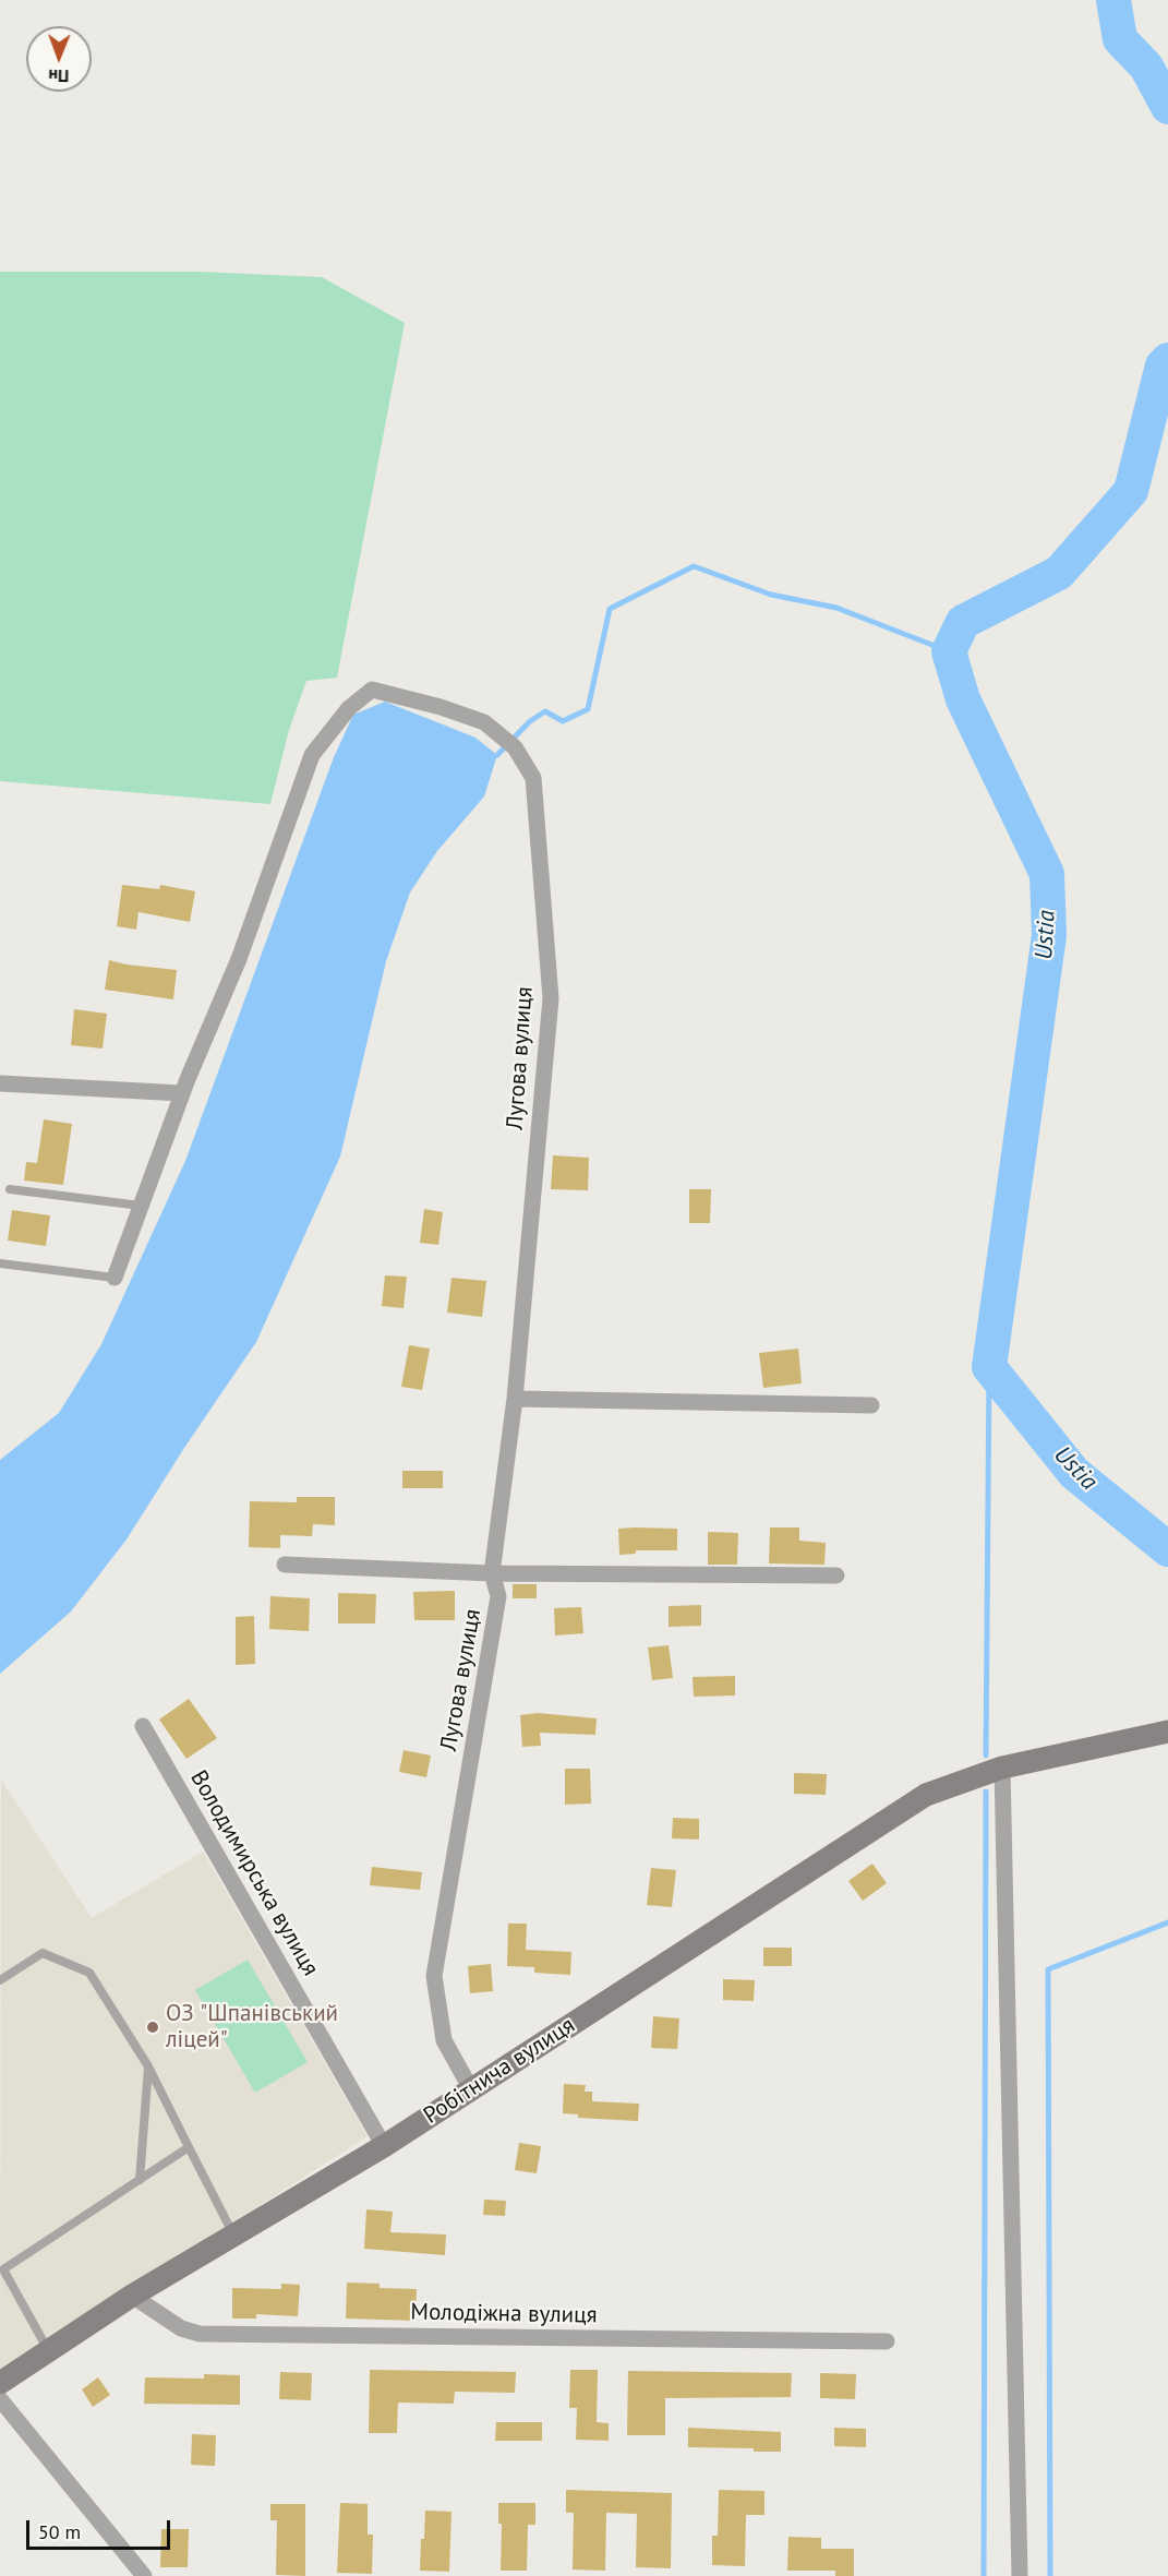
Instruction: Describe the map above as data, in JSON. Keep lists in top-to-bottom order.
{
  "streets": {
    "street": [
      "Лугова вулиця",
      "Володимирська вулиця",
      "Робітнича вулиця",
      "Молодіжна вулиця"
    ]
  },
  "crossings": [
    ["Лугова вулиця", "Робітнича вулиця"],
    ["Володимирська вулиця", "Робітнича вулиця"],
    ["Робітнича вулиця", "Молодіжна вулиця"]
  ],
  "water": ["Ustia"],
  "places": ["ОЗ \"Шпанівський ліцей\""],
  "scale_bar": "50 m",
  "north": "bottom"
}
